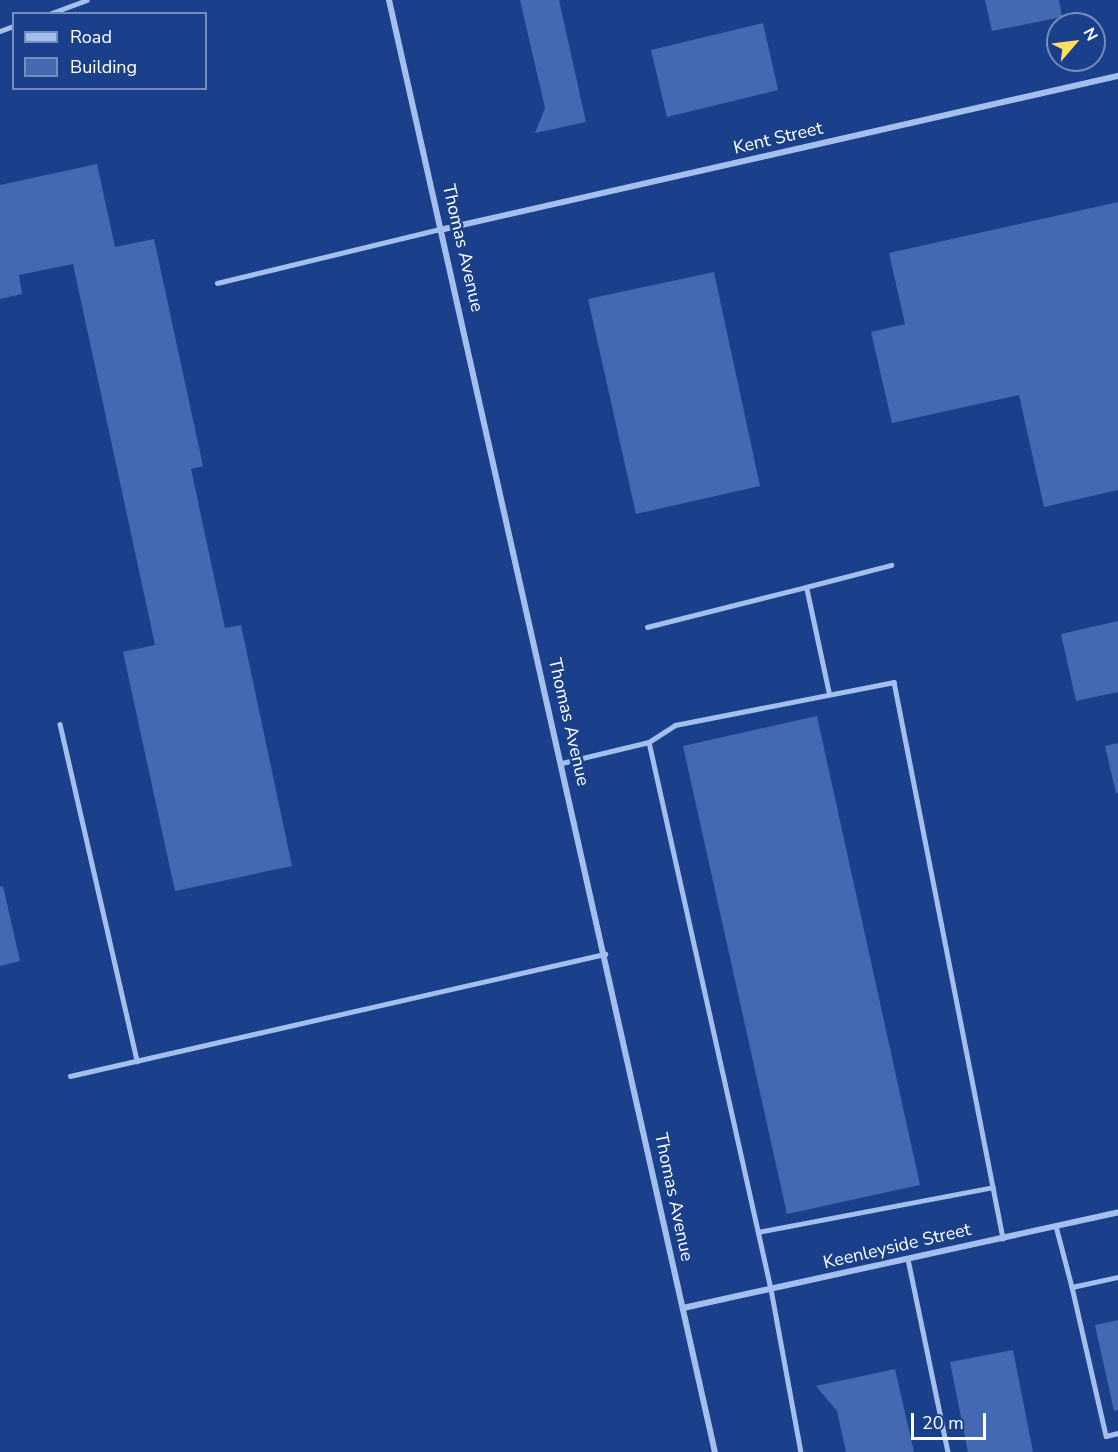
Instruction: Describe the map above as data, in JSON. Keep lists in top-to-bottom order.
{
  "streets": {
    "street": ["Kent Street", "Thomas Avenue", "Keenleyside Street"]
  },
  "crossings": [
    ["Kent Street", "Thomas Avenue"],
    ["Thomas Avenue", "Keenleyside Street"]
  ],
  "legend": ["Road", "Building"],
  "scale_bar": "20 m",
  "north": "top right"
}
